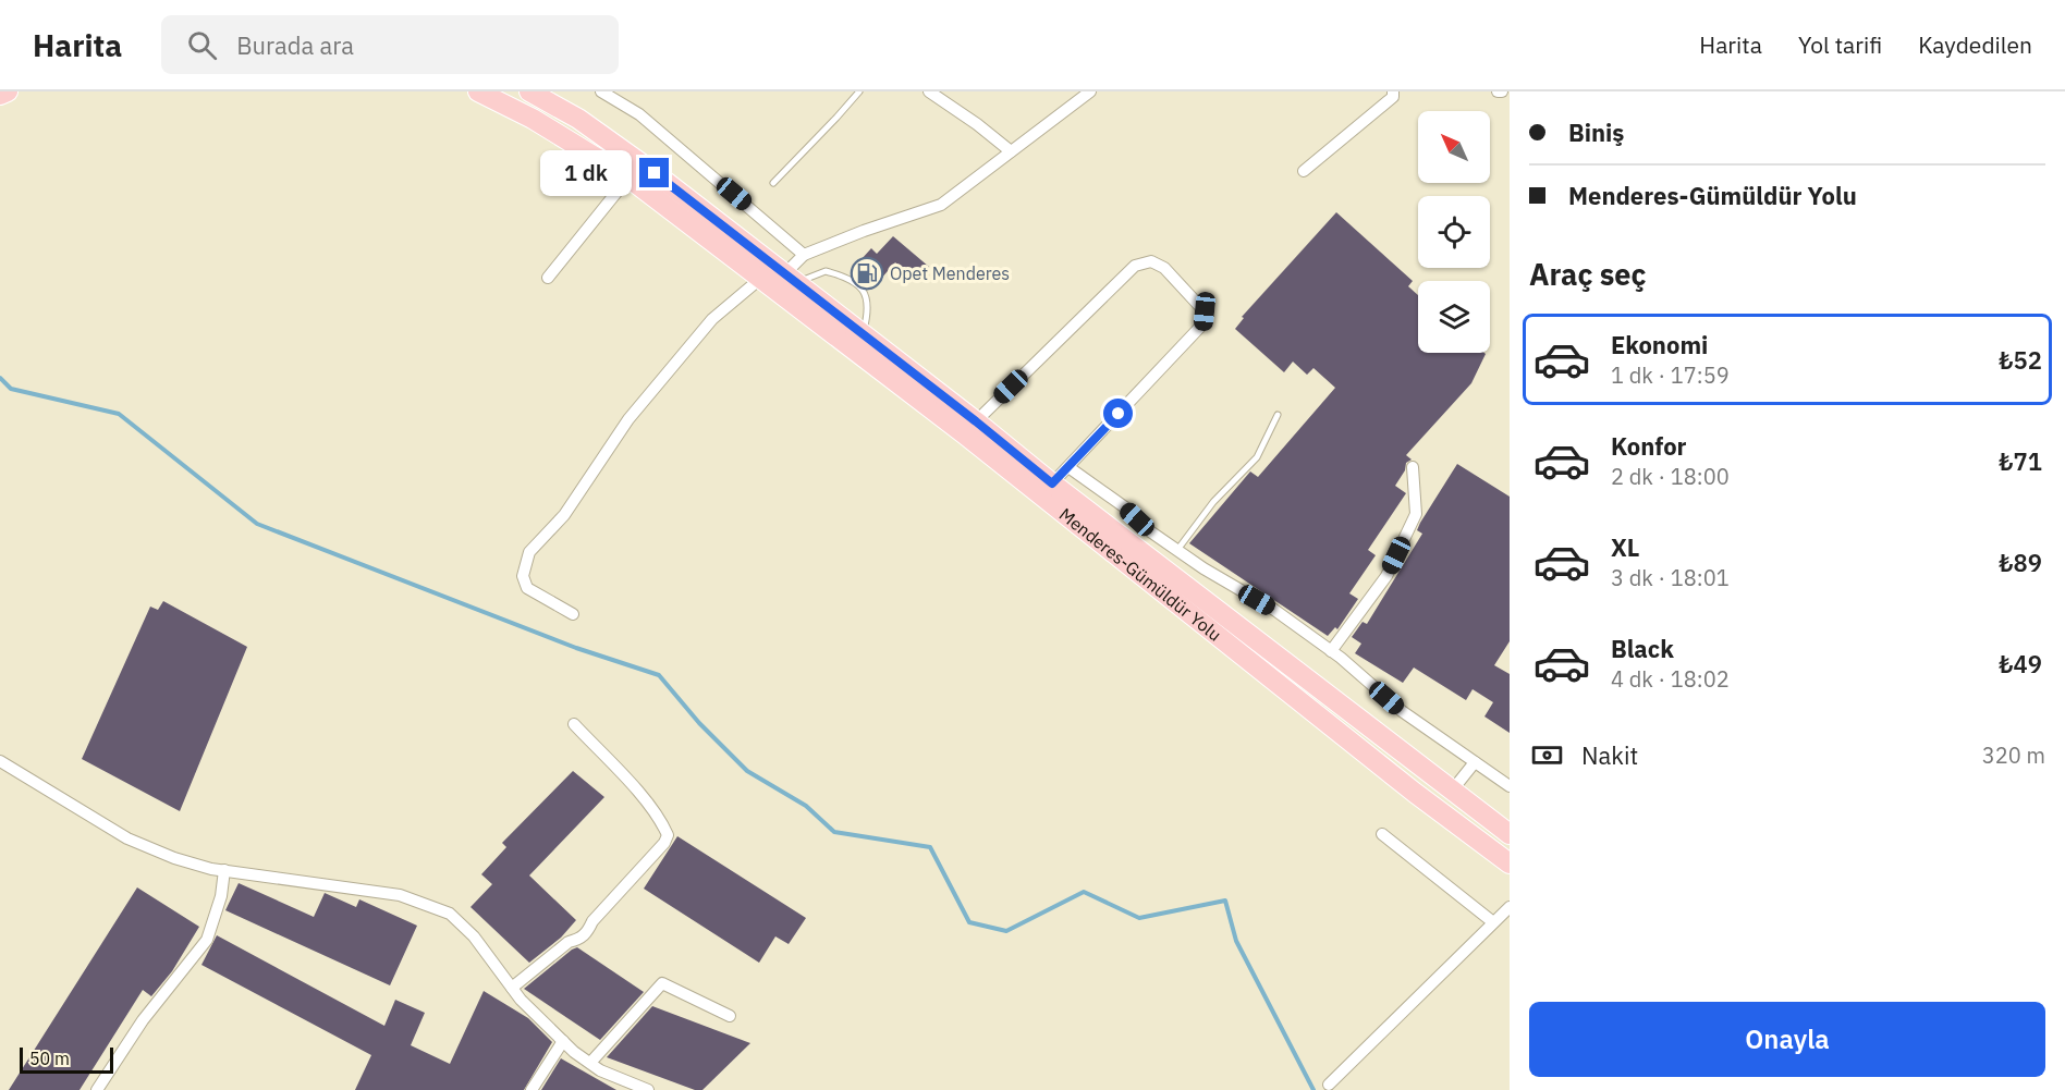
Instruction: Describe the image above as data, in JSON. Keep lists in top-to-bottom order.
{
  "streets": {
    "main road": ["Menderes-Gümüldür Yolu"]
  },
  "places": {
    "fuel station": ["Opet Menderes"]
  },
  "scale_bar": "50 m",
  "north": "top left",
  "page": {
    "header": "Harita",
    "search": "Burada ara",
    "nav": ["Harita", "Yol tarifi", "Kaydedilen"],
    "banner": ["Biniş", "Menderes-Gümüldür Yolu"],
    "bubble": "1 dk",
    "heading": "Araç seç",
    "list": [
      {
        "name": "Ekonomi",
        "note": "1 dk · 17:59",
        "value": "₺52"
      },
      {
        "name": "Konfor",
        "note": "2 dk · 18:00",
        "value": "₺71"
      },
      {
        "name": "XL",
        "note": "3 dk · 18:01",
        "value": "₺89"
      },
      {
        "name": "Black",
        "note": "4 dk · 18:02",
        "value": "₺49"
      }
    ],
    "pay": ["Nakit", "320 m"],
    "buttons": "Onayla",
    "scale": "50 m"
  }
}
